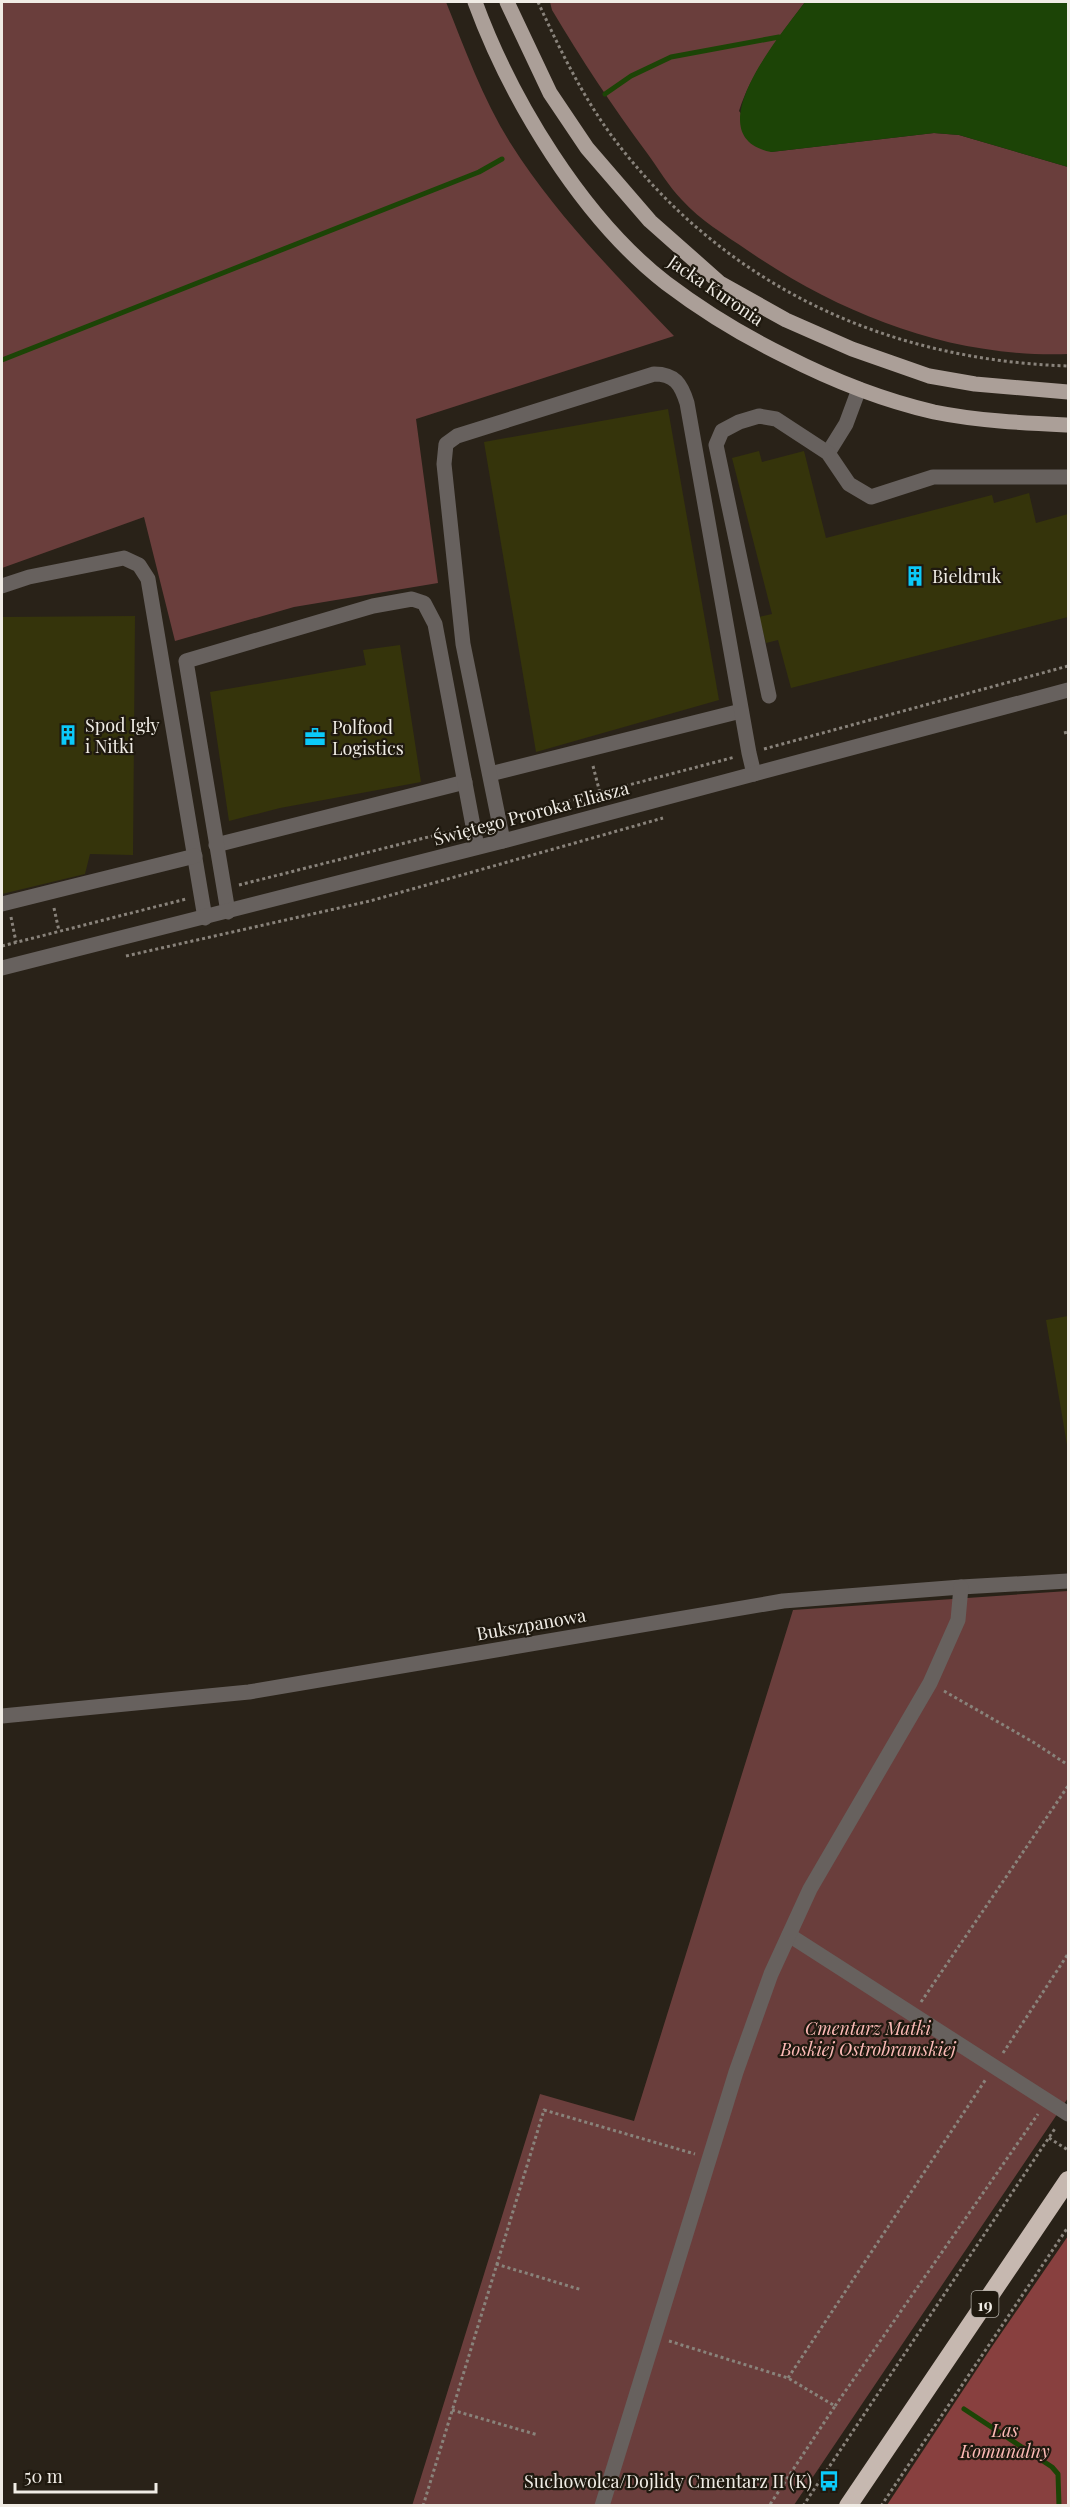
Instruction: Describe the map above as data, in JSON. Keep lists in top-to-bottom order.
{
  "streets": {
    "highway": ["19"],
    "main road": ["Jacka Kuronia"],
    "street": ["Świętego Proroka Eliasza", "Bukszpanowa"]
  },
  "parks": ["Cmentarz Matki Boskiej Ostrobramskiej", "Las Komunalny"],
  "places": {
    "building": ["Bieldruk", "Spod Igły i Nitki"],
    "office": ["Polfood Logistics"],
    "bus stop": ["Suchowolca/Dojlidy Cmentarz II (K)"]
  },
  "scale_bar": "50 m"
}
